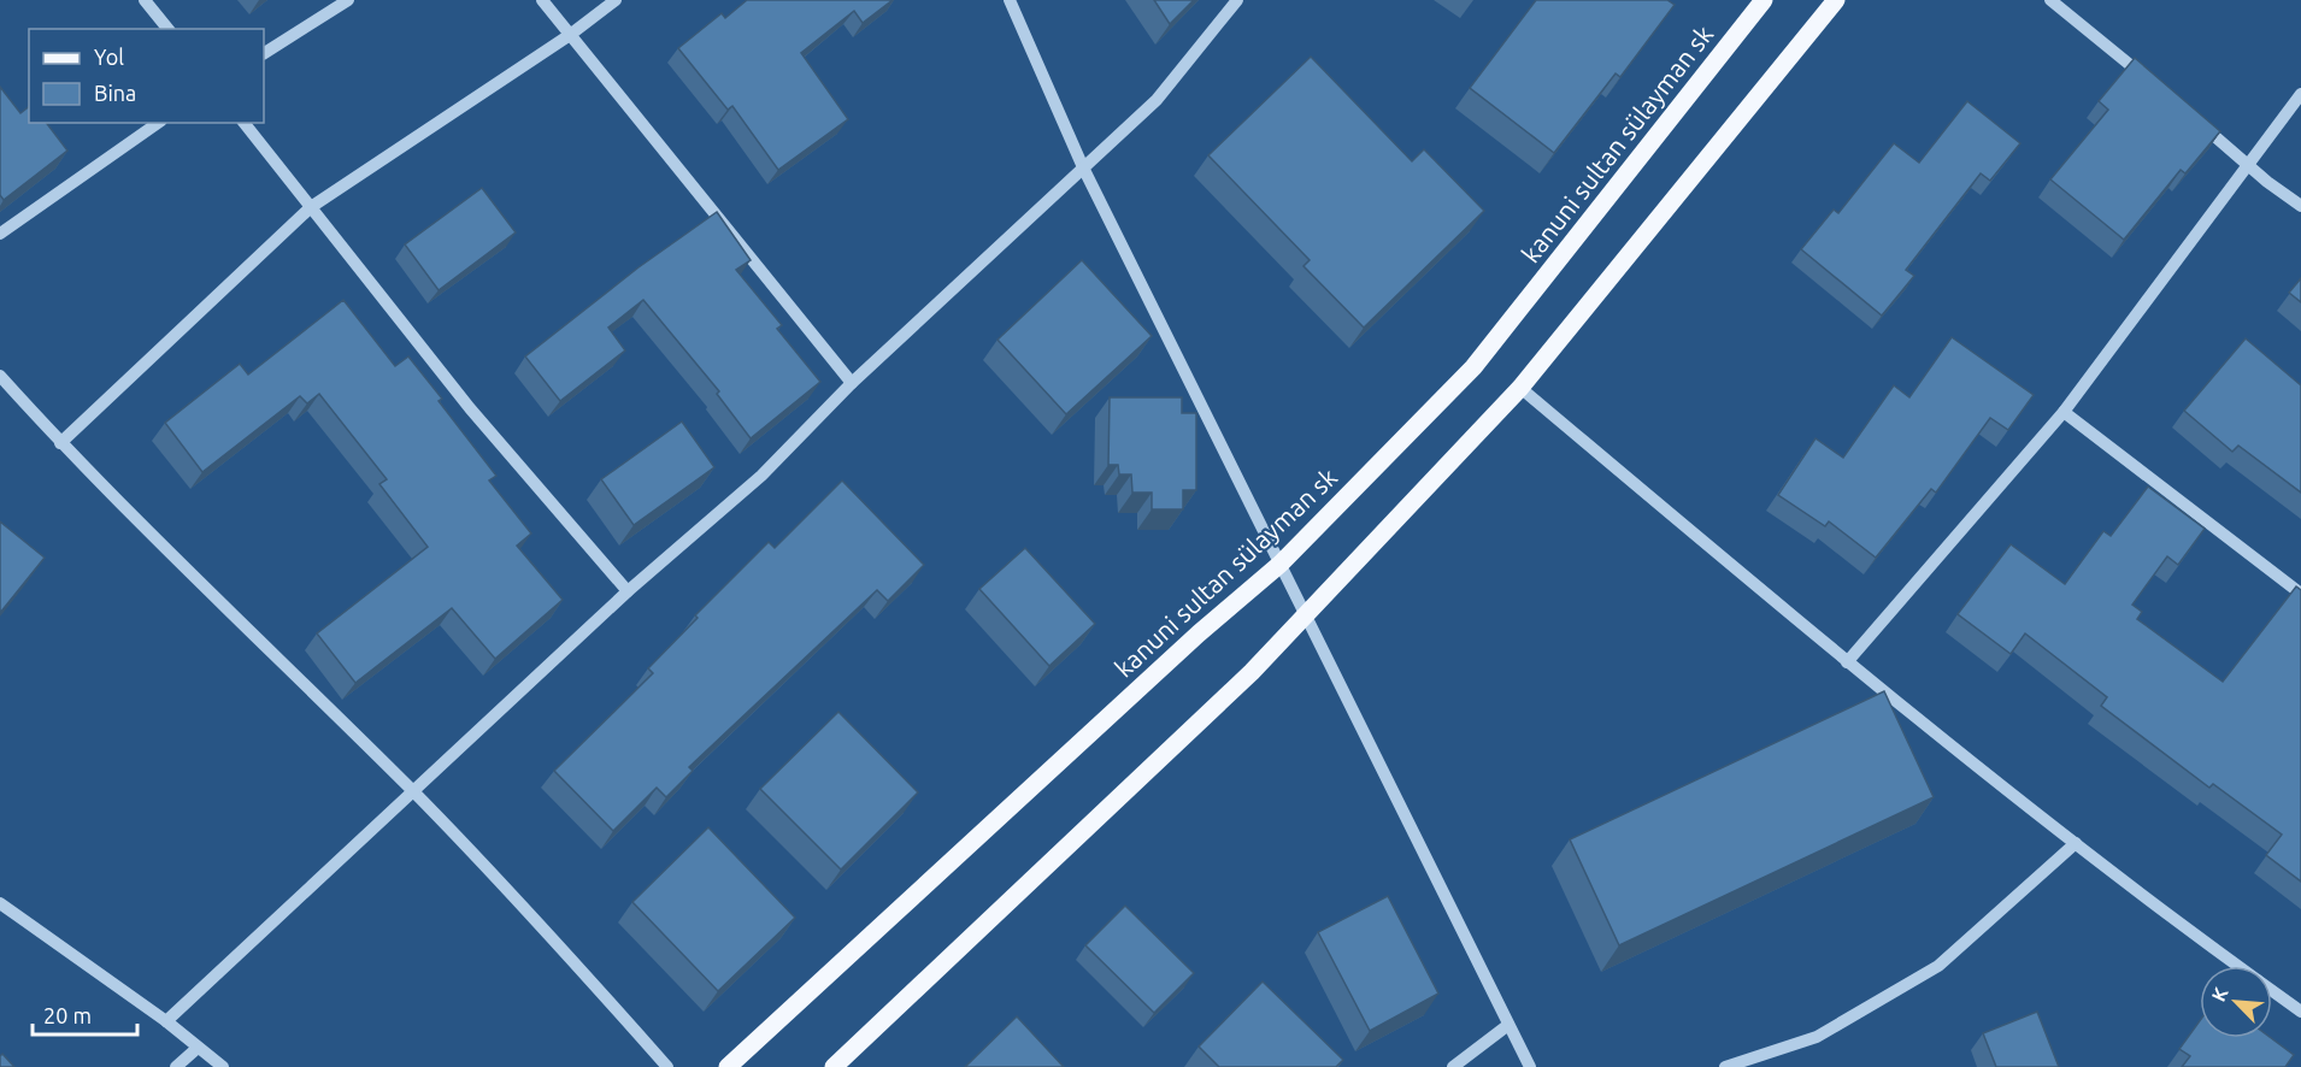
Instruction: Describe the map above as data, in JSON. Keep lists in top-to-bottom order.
{
  "streets": {
    "main road": ["kanuni sultan sülayman sk"]
  },
  "legend": ["Yol", "Bina"],
  "scale_bar": "20 m",
  "north": "top left"
}
